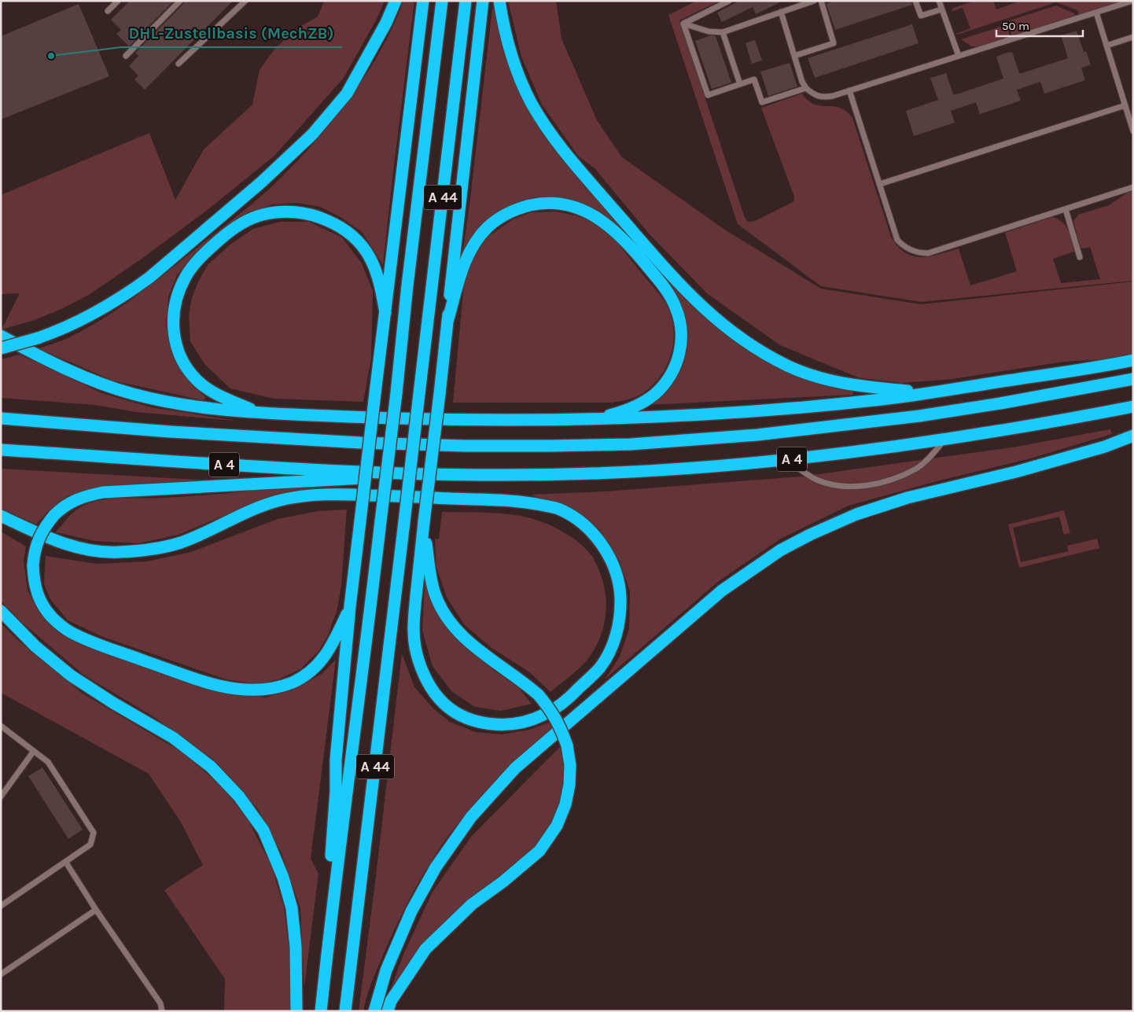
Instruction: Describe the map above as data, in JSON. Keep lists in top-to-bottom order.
{
  "streets": {
    "highway": ["A 44", "A 4"]
  },
  "places": ["DHL-Zustellbasis (MechZB)"],
  "scale_bar": "50 m"
}
